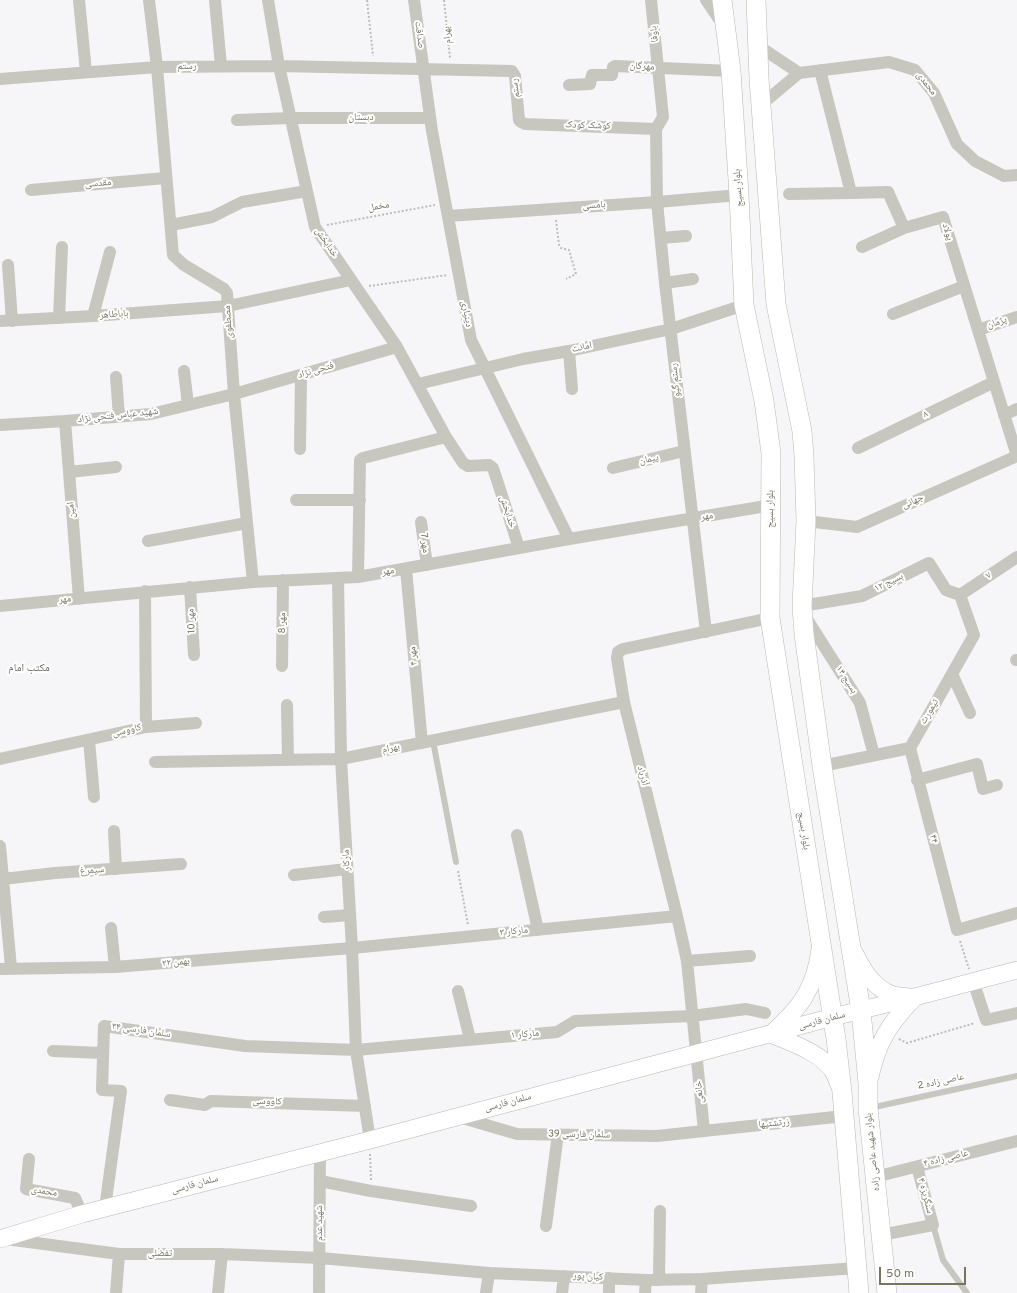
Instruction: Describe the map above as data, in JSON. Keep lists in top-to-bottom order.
{
  "streets": {
    "main road": ["بلوار بسیج", "سلمان فارسی", "بلوار شهید عاصی زاده"],
    "street": [
      "باوفا",
      "صداقت",
      "بهرام",
      "رستم",
      "مهرگان",
      "محمدی",
      "دبستان",
      "کوشک کودک",
      "مقدسی",
      "بامسی",
      "پولاد",
      "خدابخش",
      "دینیاری",
      "باباطاهر",
      "مصطفوی",
      "پژمان",
      "امانت",
      "فتحی نژاد",
      "رستم گیو",
      "۸",
      "شهید عباس فتحی نژاد",
      "پیمان",
      "جهانی",
      "امین",
      "مهر",
      "مهر 7",
      "۷",
      "بسیج ۱۲",
      "مهر 10",
      "مهر 8",
      "مهر ۴",
      "بسیج ۱۴",
      "تیمورث",
      "کاووسی",
      "آذرباد",
      "۴۴",
      "مارکار",
      "سیمرغ",
      "مارکار ۳",
      "۲۲ بهمن",
      "سلمان فارسی ۳۴",
      "مارکار ۱",
      "خانعی",
      "زرتشتیها",
      "سلمان فارسی 39",
      "عاصی زاده ۴",
      "سنگریزه ۴",
      "شهید عدم",
      "تفضلی",
      "کیان پور"
    ],
    "lane": ["عاصی زاده 2"],
    "path": ["مخمل"]
  },
  "crossings": [
    ["باوفا", "مهرگان"],
    ["باوفا", "کوشک کودک"],
    ["باوفا", "رستم گیو"],
    ["صداقت", "رستم"],
    ["صداقت", "دینیاری"],
    ["بهرام", "رستم"],
    ["بهرام", "مهر ۴"],
    ["بهرام", "آذرباد"],
    ["بهرام", "مارکار"],
    ["رستم", "کوشک کودک"],
    ["رستم", "خدابخش"],
    ["رستم", "دینیاری"],
    ["رستم", "مصطفوی"],
    ["مهرگان", "بلوار بسیج"],
    ["محمدی", "سلمان فارسی"],
    ["دبستان", "خدابخش"],
    ["دبستان", "دینیاری"],
    ["کوشک کودک", "رستم گیو"],
    ["مقدسی", "مصطفوی"],
    ["بلوار بسیج", "بامسی"],
    ["بلوار بسیج", "امانت"],
    ["بلوار بسیج", "مهر"],
    ["بلوار بسیج", "آذرباد"],
    ["بلوار بسیج", "سلمان فارسی"],
    ["بامسی", "دینیاری"],
    ["بامسی", "رستم گیو"],
    ["مخمل", "خدابخش"],
    ["مخمل", "دینیاری"],
    ["پولاد", "پژمان"],
    ["پولاد", "۸"],
    ["پولاد", "جهانی"],
    ["خدابخش", "باباطاهر"],
    ["خدابخش", "امانت"],
    ["خدابخش", "فتحی نژاد"],
    ["خدابخش", "مهر"],
    ["دینیاری", "امانت"],
    ["دینیاری", "مهر"],
    ["باباطاهر", "مصطفوی"],
    ["مصطفوی", "فتحی نژاد"],
    ["مصطفوی", "شهید عباس فتحی نژاد"],
    ["مصطفوی", "مهر"],
    ["امانت", "رستم گیو"],
    ["فتحی نژاد", "شهید عباس فتحی نژاد"],
    ["رستم گیو", "پیمان"],
    ["رستم گیو", "مهر"],
    ["رستم گیو", "آذرباد"],
    ["شهید عباس فتحی نژاد", "امین"],
    ["امین", "مهر"],
    ["مهر", "مهر 7"],
    ["مهر", "مهر 10"],
    ["مهر", "مهر 8"],
    ["مهر", "مهر ۴"],
    ["مهر", "کاووسی"],
    ["مهر", "مارکار"],
    ["۷", "بسیج ۱۲"],
    ["۷", "تیمورث"],
    ["بسیج ۱۲", "بسیج ۱۴"],
    ["بسیج ۱۲", "تیمورث"],
    ["تیمورث", "۴۴"],
    ["کاووسی", "مارکار"],
    ["آذرباد", "مارکار ۳"],
    ["آذرباد", "سلمان فارسی"],
    ["آذرباد", "مارکار ۱"],
    ["آذرباد", "خانعی"],
    ["مارکار", "مارکار ۳"],
    ["مارکار", "۲۲ بهمن"],
    ["مارکار", "سلمان فارسی"],
    ["مارکار", "سلمان فارسی ۳۴"],
    ["مارکار", "مارکار ۱"],
    ["مارکار ۳", "۲۲ بهمن"],
    ["سلمان فارسی", "سلمان فارسی ۳۴"],
    ["سلمان فارسی", "خانعی"],
    ["سلمان فارسی", "سلمان فارسی 39"],
    ["سلمان فارسی", "بلوار شهید عاصی زاده"],
    ["سلمان فارسی", "شهید عدم"],
    ["سلمان فارسی", "تفضلی"],
    ["سلمان فارسی ۳۴", "مارکار ۱"],
    ["عاصی زاده 2", "بلوار شهید عاصی زاده"],
    ["خانعی", "زرتشتیها"],
    ["خانعی", "سلمان فارسی 39"],
    ["زرتشتیها", "سلمان فارسی 39"],
    ["بلوار شهید عاصی زاده", "عاصی زاده ۴"],
    ["عاصی زاده ۴", "سنگریزه ۴"],
    ["شهید عدم", "تفضلی"],
    ["شهید عدم", "کیان پور"],
    ["تفضلی", "کیان پور"]
  ],
  "districts": ["مکتب امام"],
  "scale_bar": "50 m"
}
